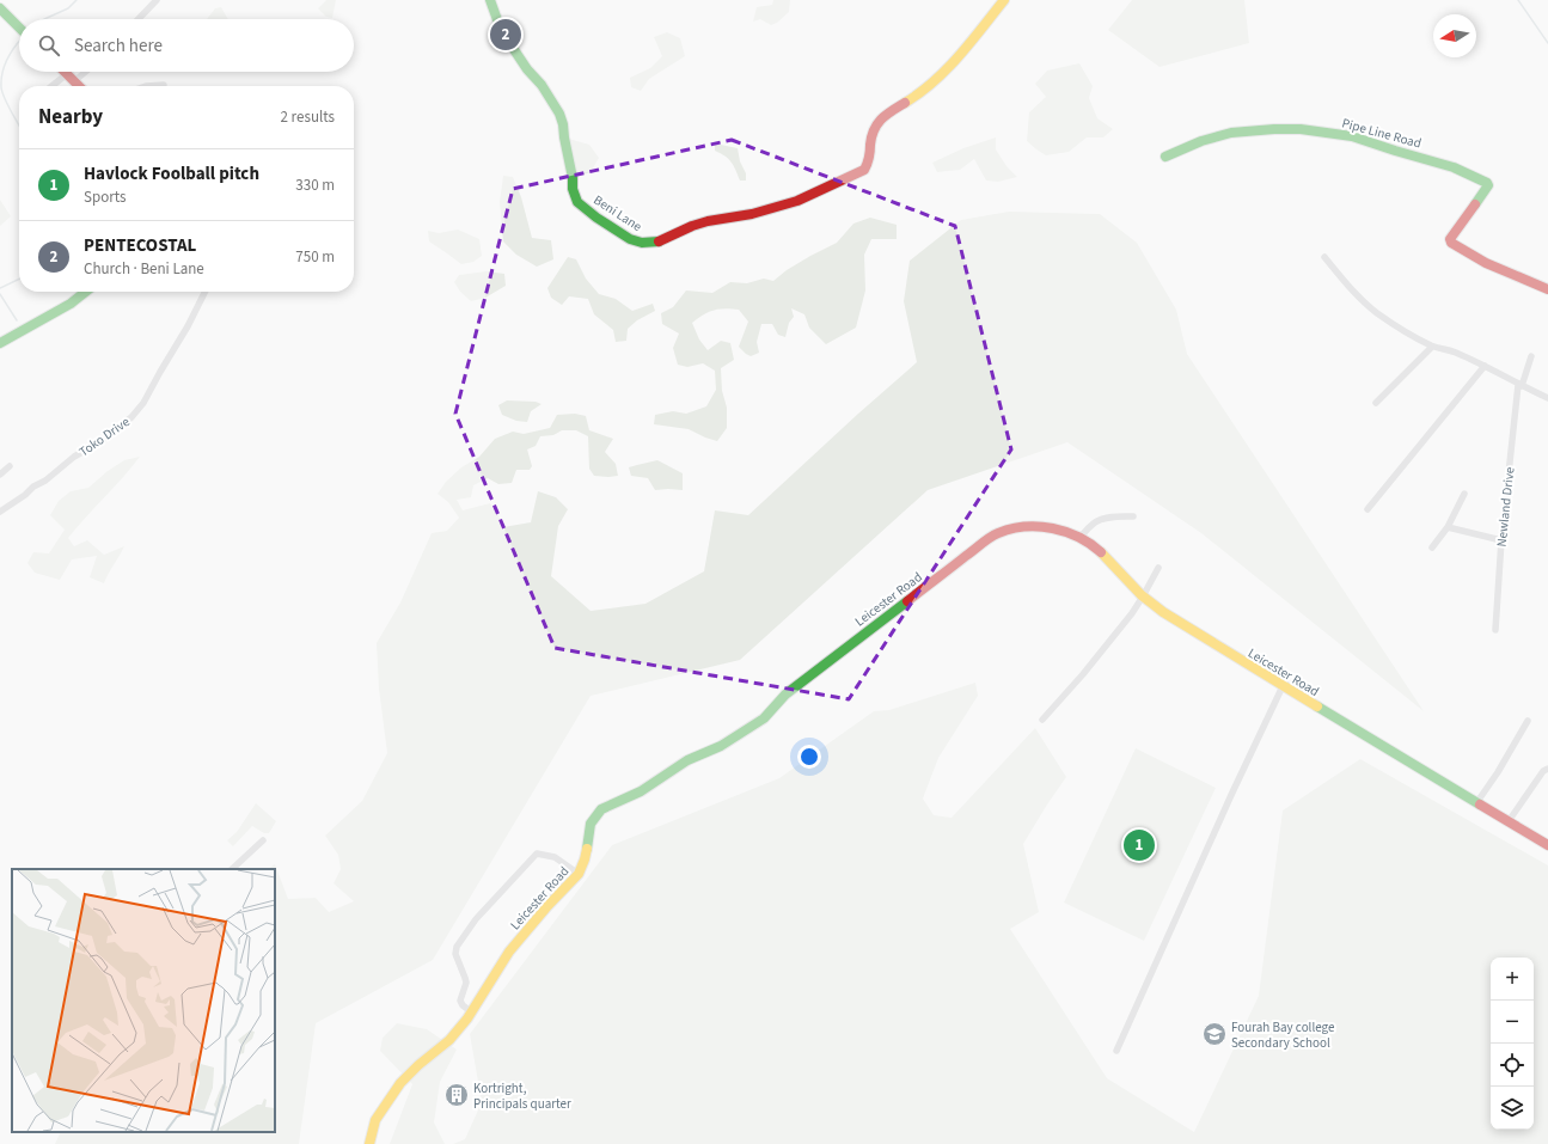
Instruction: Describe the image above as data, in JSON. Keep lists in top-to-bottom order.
{
  "streets": {
    "street": [
      "Pipe Line Road",
      "Beni Lane",
      "Toko Drive",
      "Newland Drive",
      "Leicester Road"
    ]
  },
  "places": {
    "school or university": ["Fourah Bay college Secondary School"],
    "building": ["Kortright, Principals quarter"]
  },
  "north": "left",
  "page": {
    "pins": ["2", "1"],
    "search": "Search here",
    "heading": ["Nearby", "2 results"],
    "list": [
      {
        "mark": "1",
        "name": "Havlock Foolball pitch",
        "note": "Sports",
        "value": "330 m"
      },
      {
        "mark": "2",
        "name": "PENTECOSTAL",
        "note": "Church · Beni Lane",
        "value": "750 m"
      }
    ],
    "map_buttons": ["+", "−"]
  }
}
